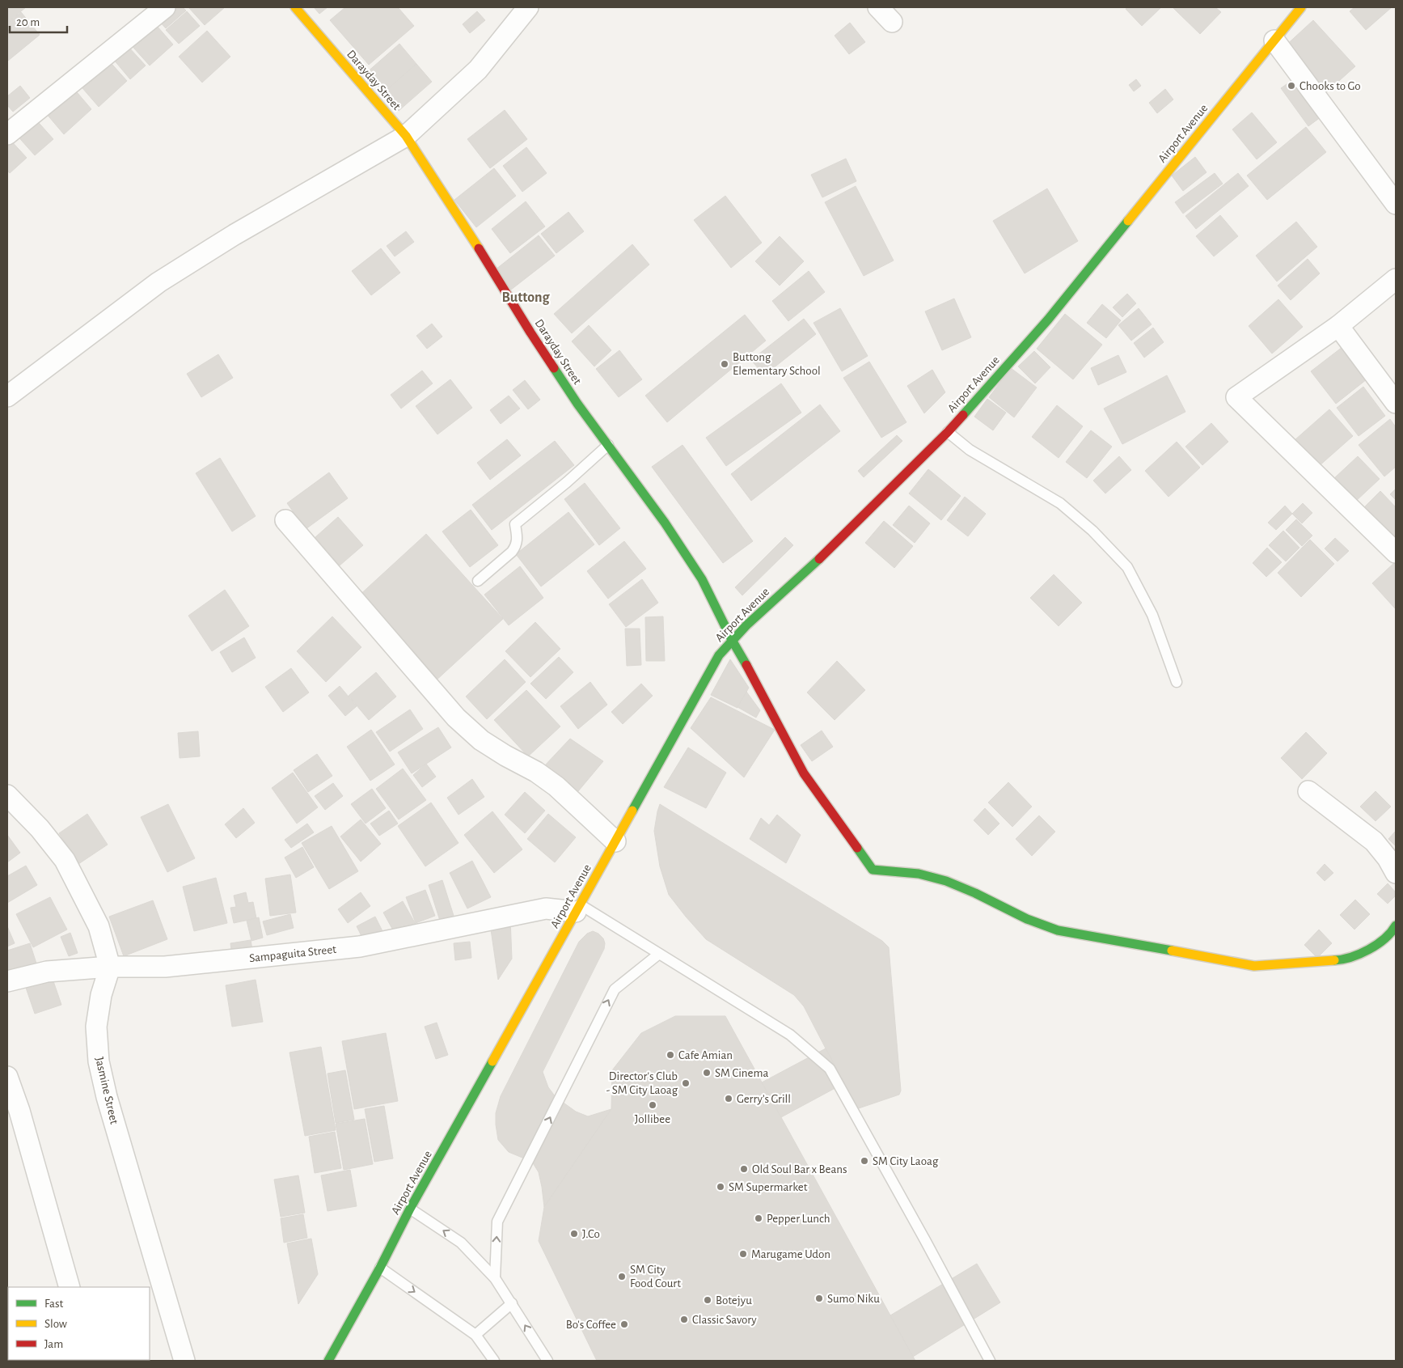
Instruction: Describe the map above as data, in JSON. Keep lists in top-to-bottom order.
{
  "streets": {
    "main road": ["Darayday Street", "Airport Avenue"],
    "street": ["Sampaguita Street", "Jasmine Street"]
  },
  "crossings": [
    ["Darayday Street", "Airport Avenue"],
    ["Airport Avenue", "Sampaguita Street"],
    ["Sampaguita Street", "Jasmine Street"]
  ],
  "districts": ["Buttong"],
  "places": [
    "Chooks to Go",
    "Buttong Elementary School",
    "Cafe Amian",
    "SM Cinema",
    "Director's Club - SM City Laoag",
    "Gerry’s Grill",
    "Jollibee",
    "SM City Laoag",
    "Old Soul Bar x Beans",
    "SM Supermarket",
    "Pepper Lunch",
    "J.Co",
    "Marugame Udon",
    "SM City Food Court",
    "Sumo Niku",
    "Botejyu",
    "Classic Savory",
    "Bo's Coffee"
  ],
  "legend": ["Fast", "Slow", "Jam"],
  "scale_bar": "20 m"
}
